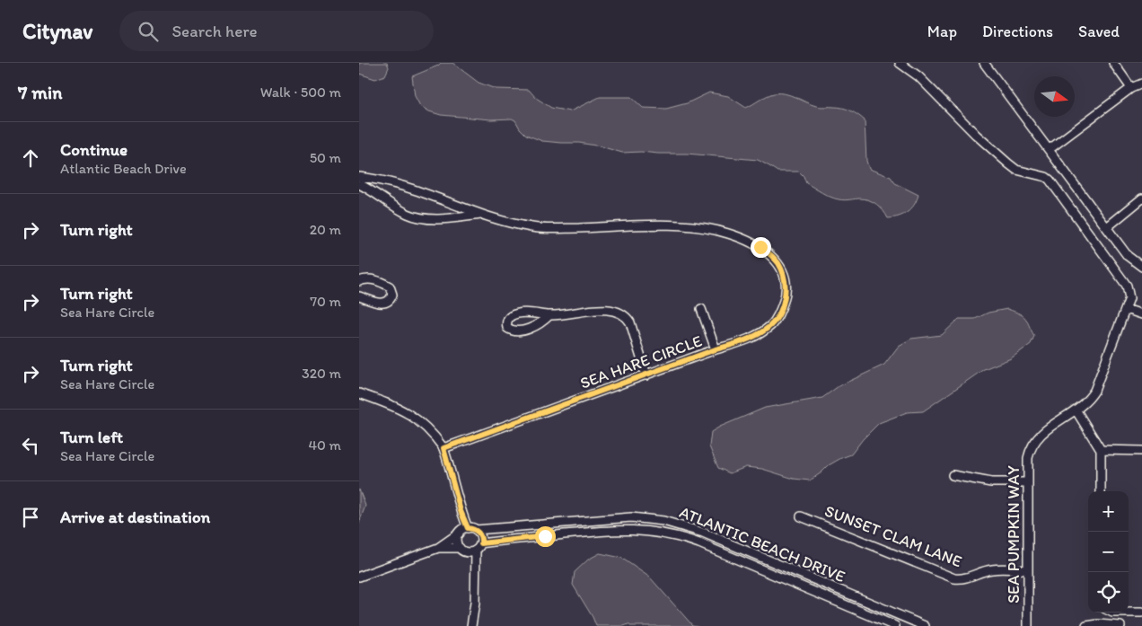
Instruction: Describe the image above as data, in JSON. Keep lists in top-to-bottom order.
{
  "streets": {
    "street": [
      "SEA HARE CIRCLE",
      "SEA PUMPKIN WAY",
      "SUNSET CLAM LANE",
      "ATLANTIC BEACH DRIVE"
    ]
  },
  "crossings": [
    ["SEA PUMPKIN WAY", "SUNSET CLAM LANE"]
  ],
  "north": "right",
  "page": {
    "header": "Citynav",
    "search": "Search here",
    "nav": ["Map", "Directions", "Saved"],
    "heading": ["7 min", "Walk · 500 m"],
    "list": [
      ["Continue", "Atlantic Beach Drive", "50 m"],
      ["Turn right", "20 m"],
      ["Turn right", "Sea Hare Circle", "70 m"],
      ["Turn right", "Sea Hare Circle", "320 m"],
      ["Turn left", "Sea Hare Circle", "40 m"],
      "Arrive at destination"
    ],
    "map_buttons": ["+", "−"]
  }
}
